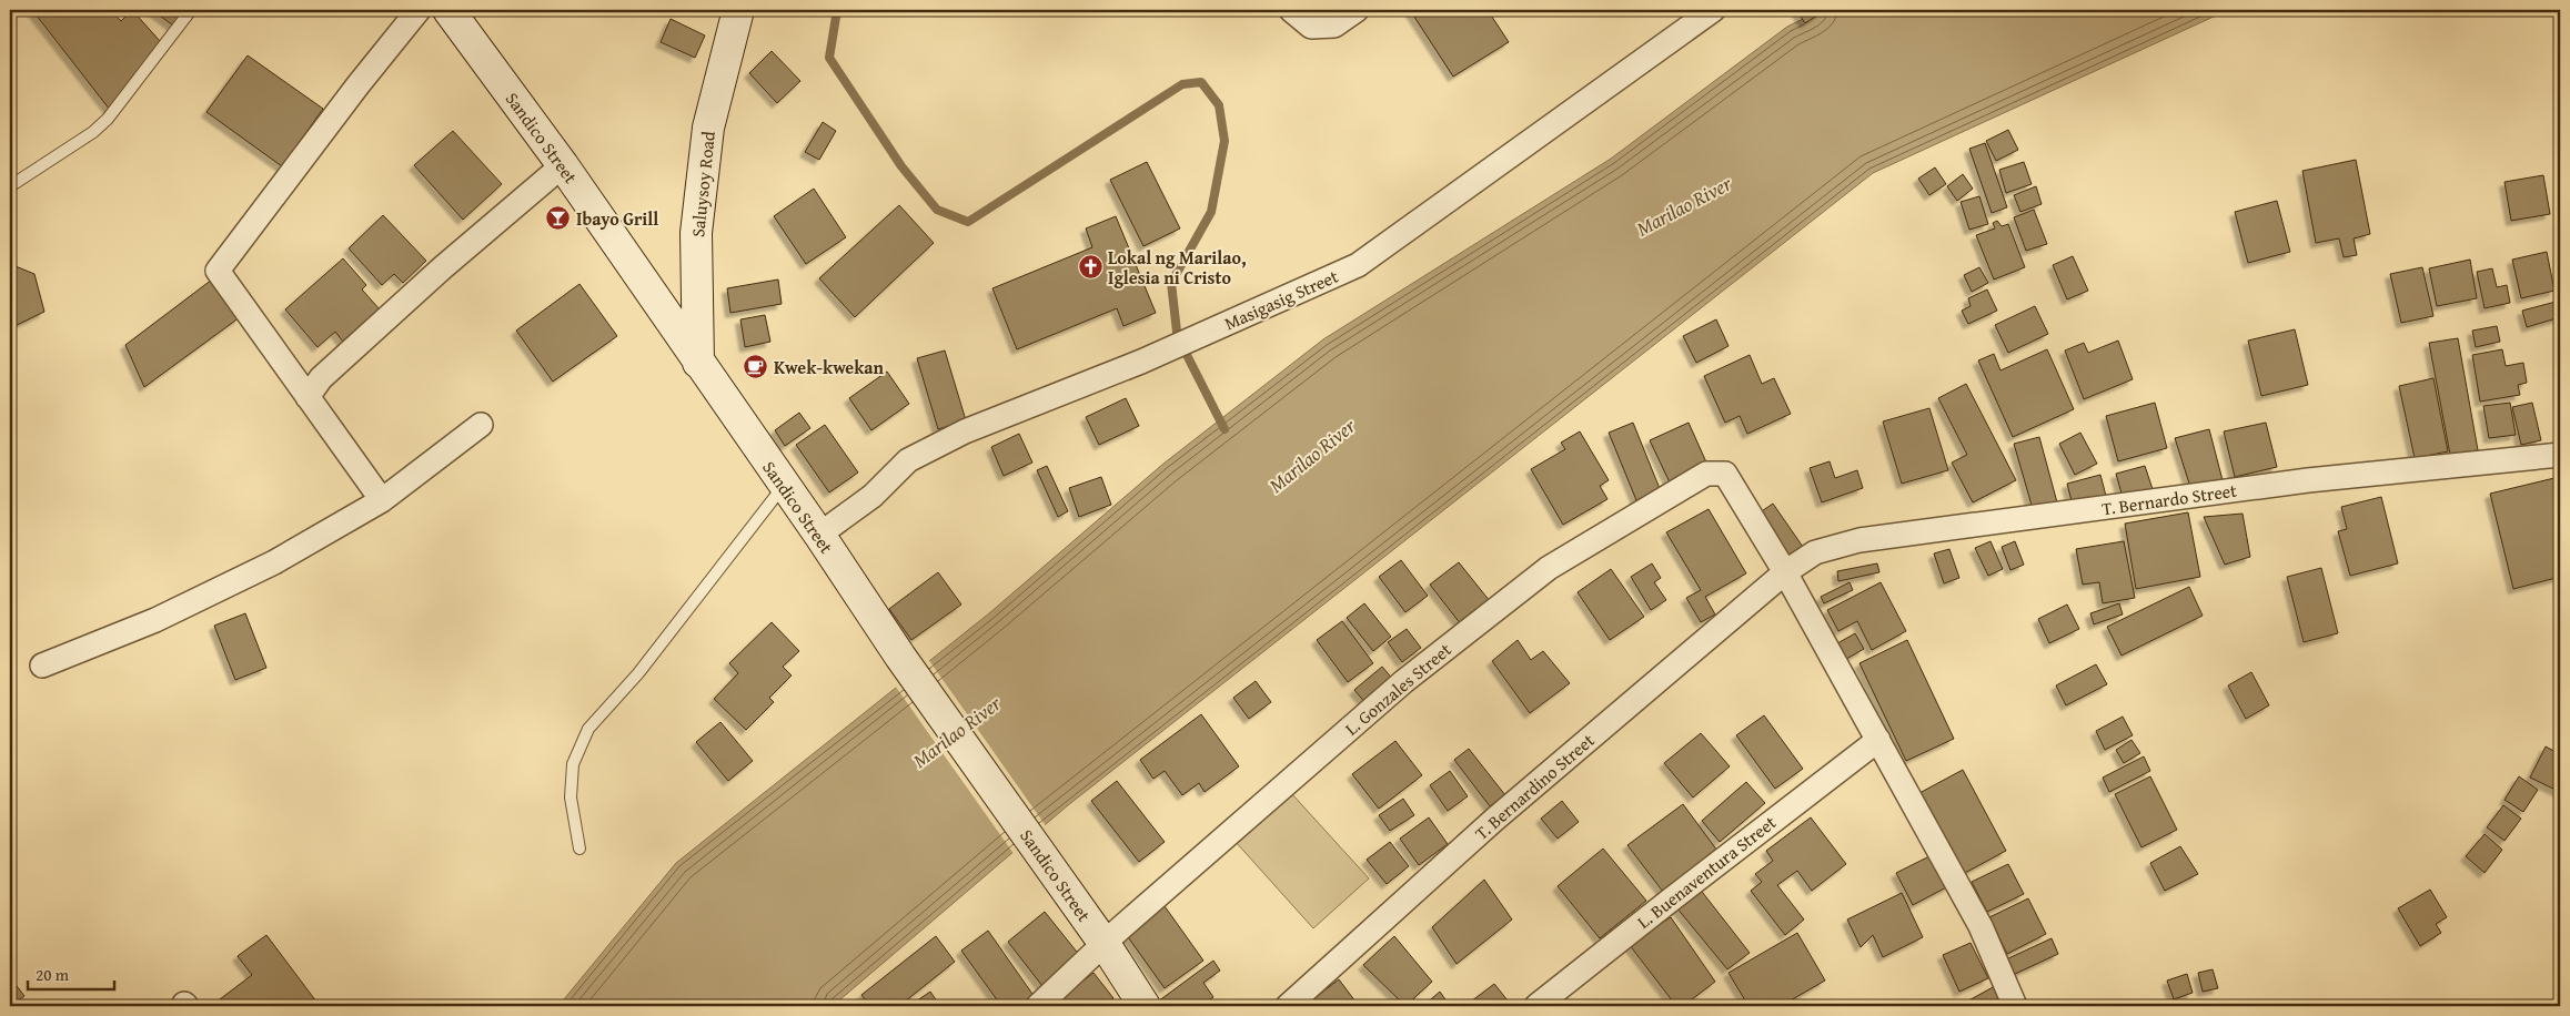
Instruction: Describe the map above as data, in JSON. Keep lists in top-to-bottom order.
{
  "streets": {
    "main road": ["Sandico Street", "Saluysoy Road"],
    "street": [
      "Masigasig Street",
      "T. Bernardo Street",
      "L. Gonzales Street",
      "T. Bernardino Street",
      "L. Buenaventura Street"
    ]
  },
  "crossings": [
    ["Sandico Street", "Saluysoy Road"],
    ["Sandico Street", "Masigasig Street"],
    ["Sandico Street", "L. Gonzales Street"],
    ["T. Bernardo Street", "L. Gonzales Street"],
    ["T. Bernardo Street", "T. Bernardino Street"],
    ["L. Gonzales Street", "T. Bernardino Street"]
  ],
  "water": ["Marilao River"],
  "places": {
    "bar": ["Ibayo Grill"],
    "church": ["Lokal ng Marilao, Iglesia ni Cristo"],
    "cafe": ["Kwek-kwekan"]
  },
  "scale_bar": "20 m"
}
